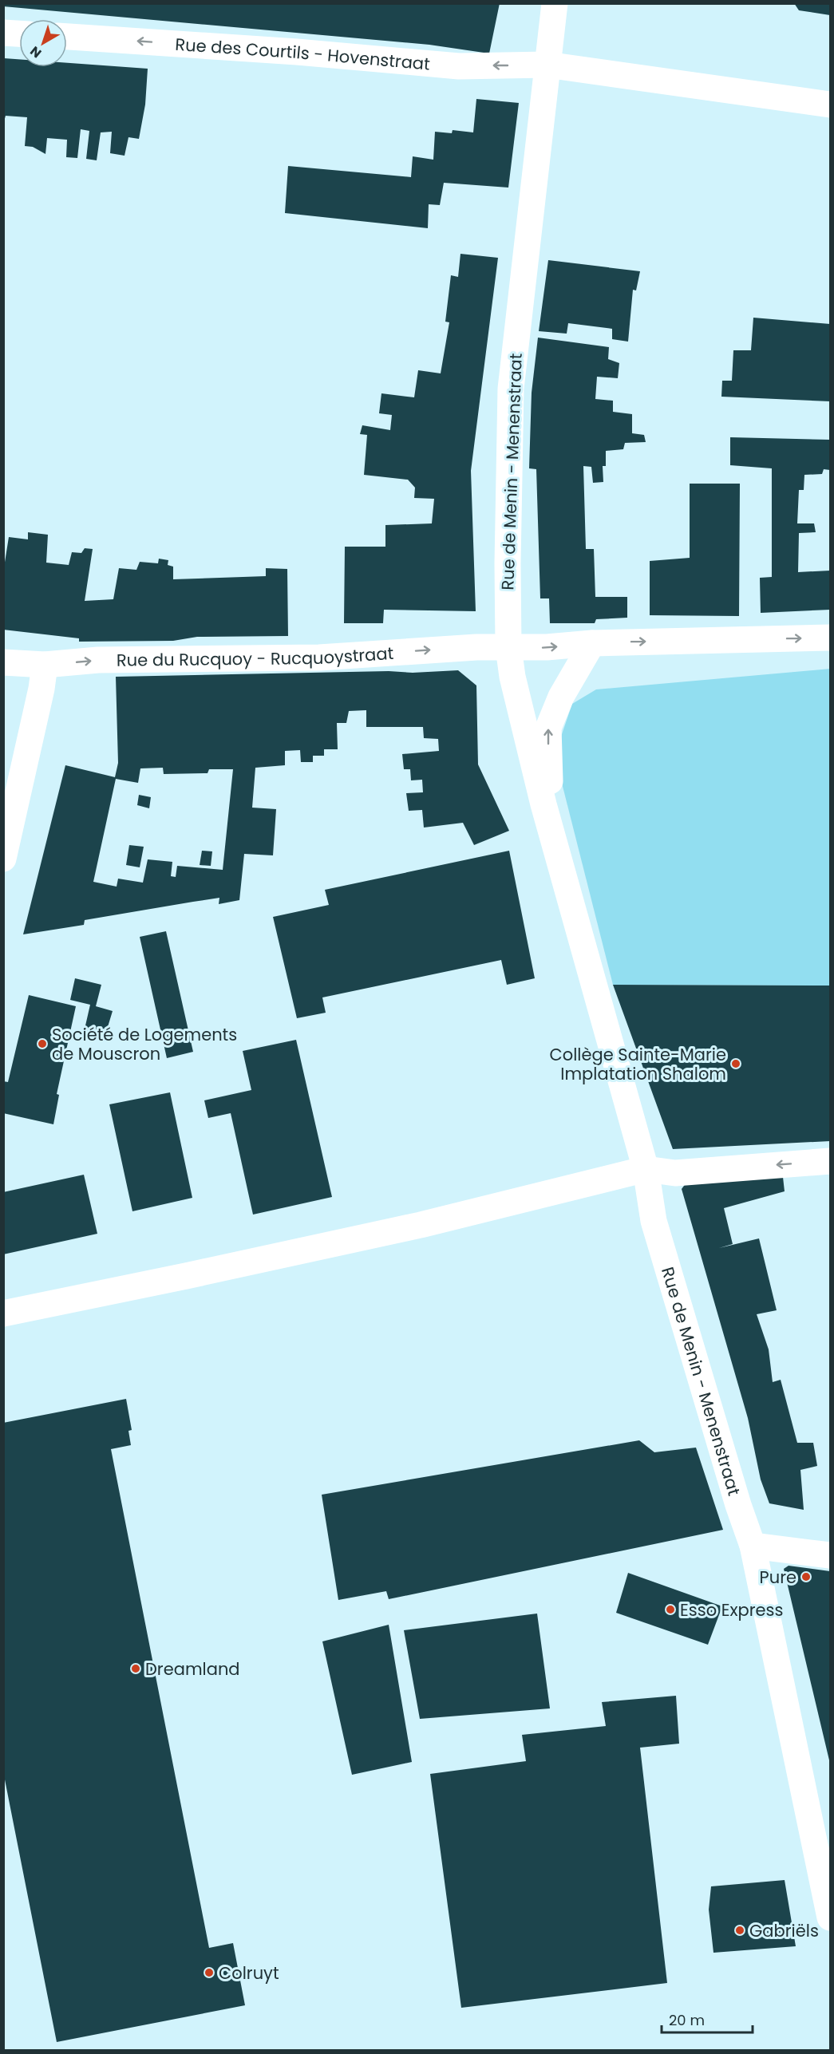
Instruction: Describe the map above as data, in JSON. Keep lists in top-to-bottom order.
{
  "streets": {
    "street": ["Rue des Courtils - Hovenstraat", "Rue de Menin - Menenstraat", "Rue du Rucquoy - Rucquoystraat"]
  },
  "crossings": [
    ["Rue des Courtils - Hovenstraat", "Rue de Menin - Menenstraat"],
    ["Rue de Menin - Menenstraat", "Rue du Rucquoy - Rucquoystraat"]
  ],
  "one_way": ["Rue des Courtils - Hovenstraat", "Rue du Rucquoy - Rucquoystraat"],
  "places": [
    "Société de Logements de Mouscron",
    "Collège Sainte-Marie Implatation Shalom",
    "Pure",
    "Esso Express",
    "Dreamland",
    "Gabriëls",
    "Colruyt"
  ],
  "scale_bar": "20 m",
  "north": "bottom left"
}
